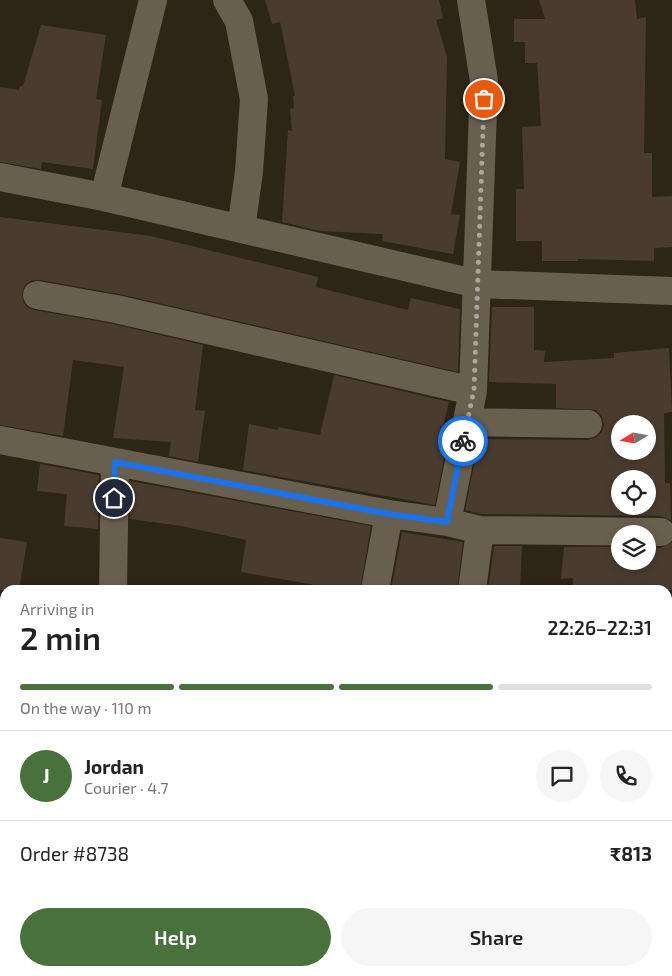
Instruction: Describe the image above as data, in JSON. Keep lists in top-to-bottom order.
{
  "north": "left",
  "page": {
    "heading": ["2 min", "Arriving in", "22:26–22:31"],
    "panel": [
      "Jordan",
      "Courier · 4.7",
      "Order #8738",
      "₹813"
    ],
    "bar": "On the way · 110 m",
    "round": "J",
    "buttons": ["Help", "Share"]
  }
}
